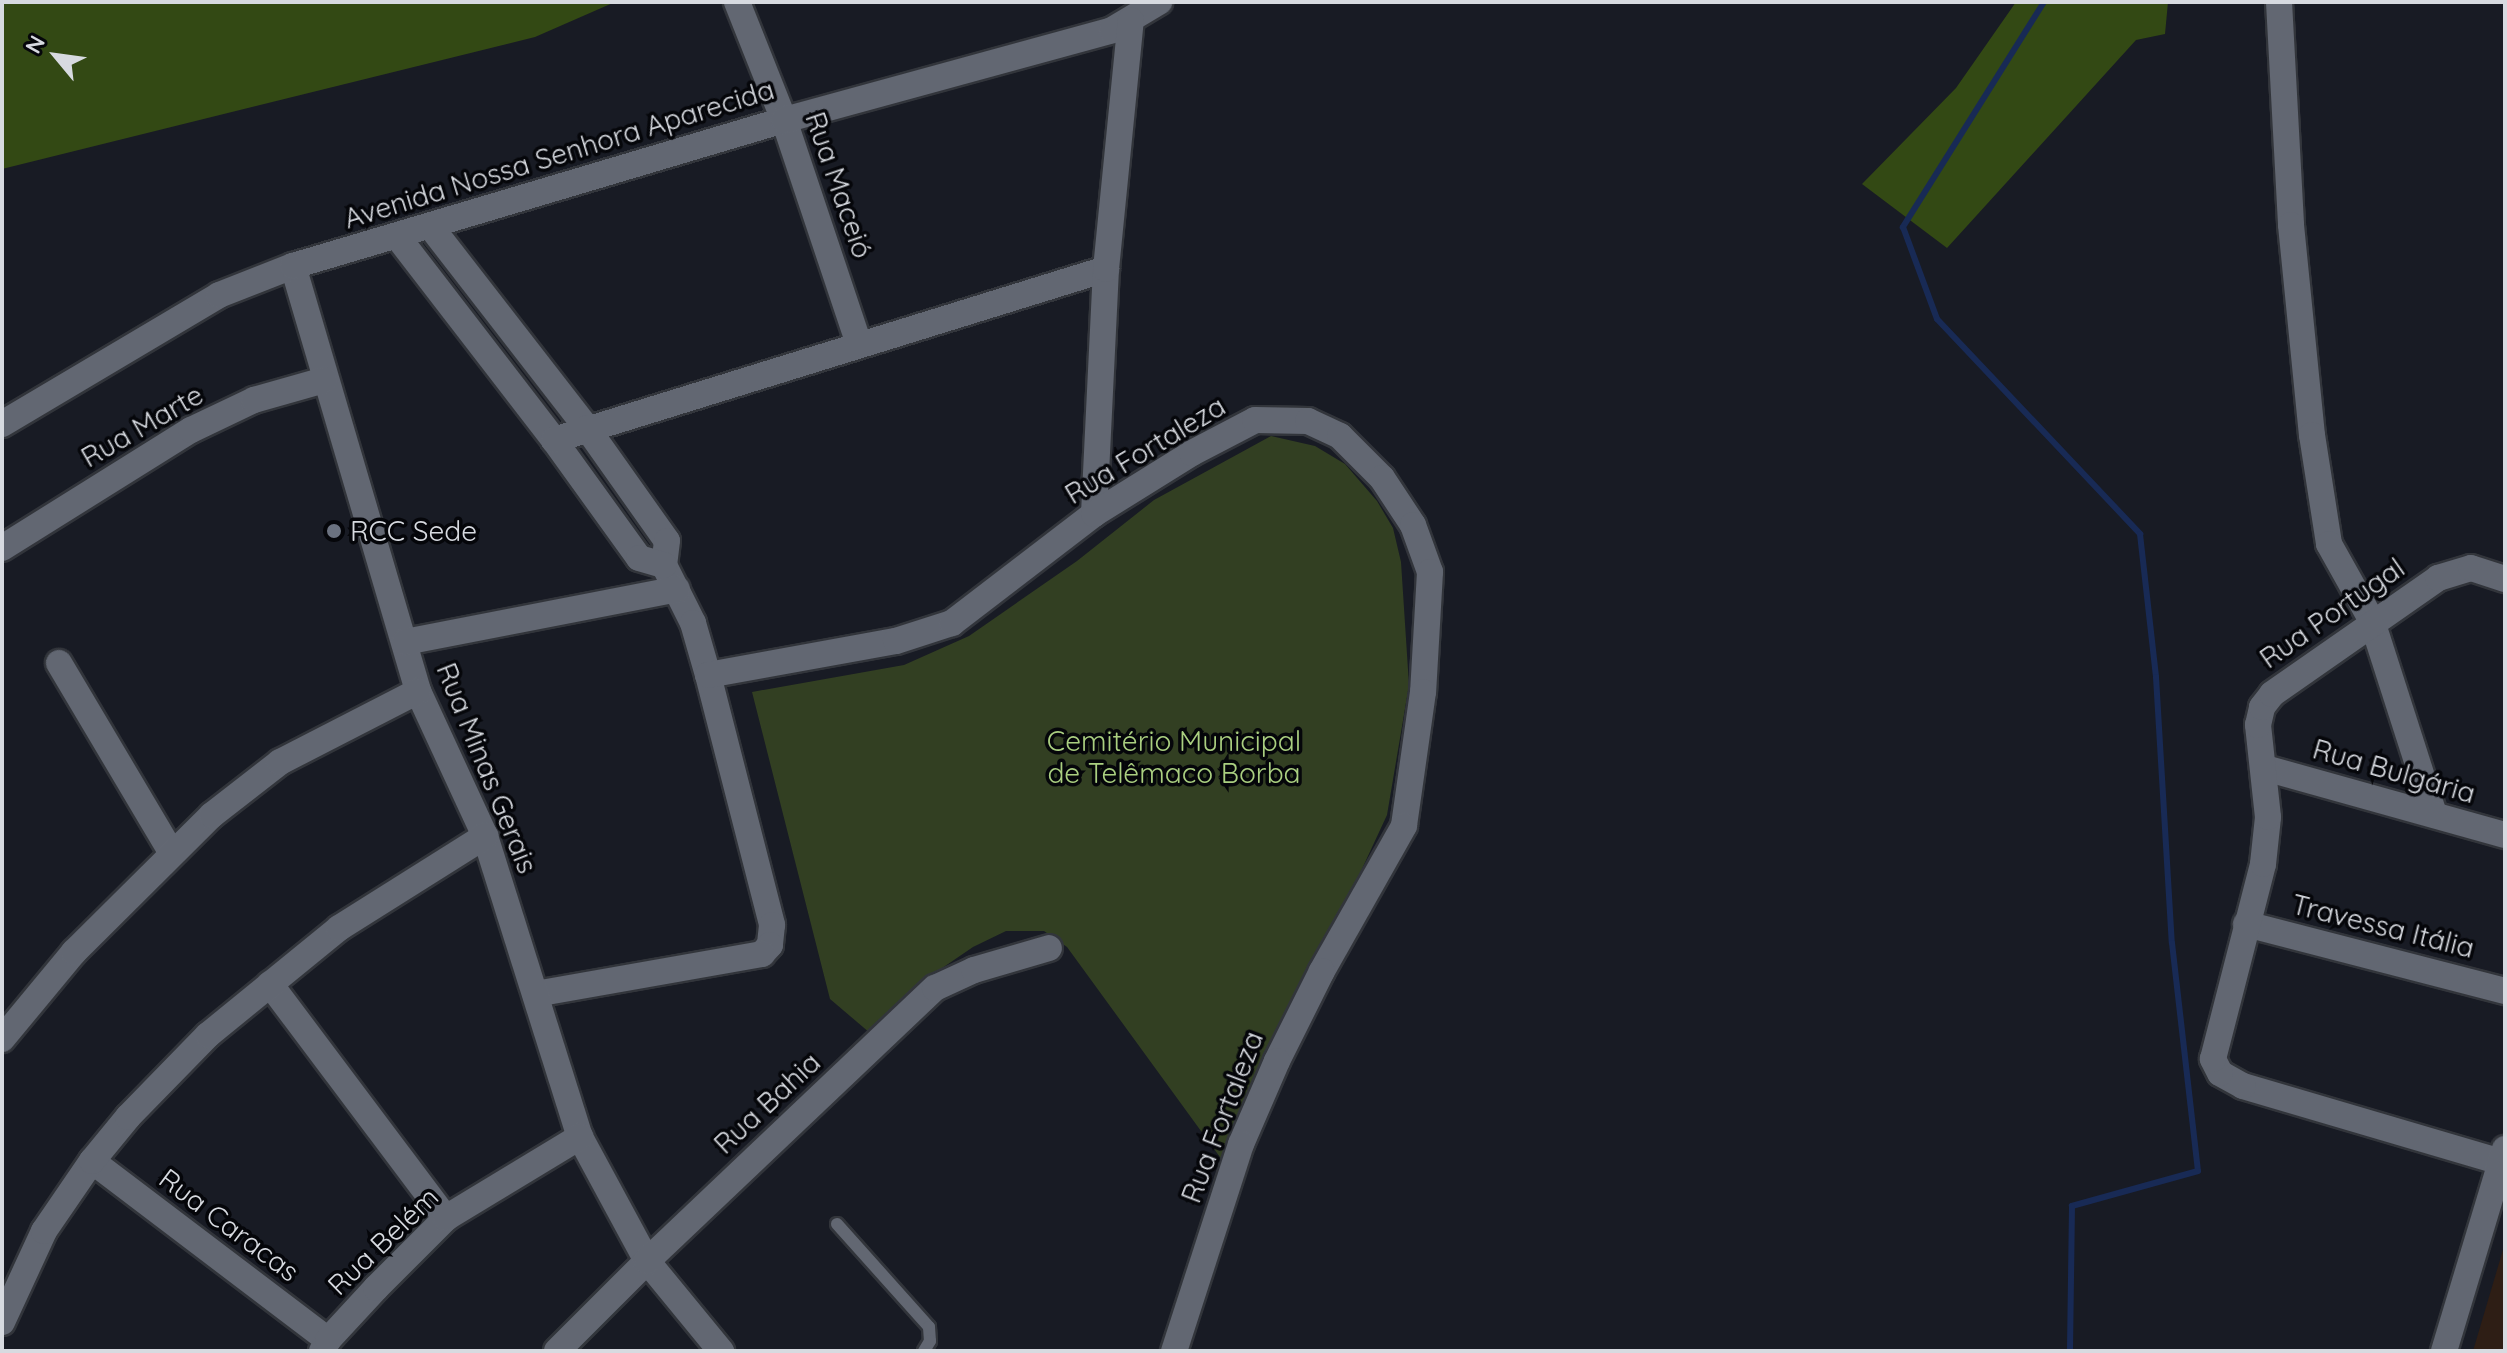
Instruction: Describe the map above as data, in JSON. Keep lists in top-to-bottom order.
{
  "streets": {
    "street": [
      "Avenida Nossa Senhora Aparecida",
      "Rua Maceió",
      "Rua Marte",
      "Rua Fortaleza",
      "Rua Portugal",
      "Rua Minas Gerais",
      "Rua Bulgária",
      "Travessa Itália",
      "Rua Bahia",
      "Rua Caracas",
      "Rua Belém"
    ]
  },
  "crossings": [
    ["Avenida Nossa Senhora Aparecida", "Rua Maceió"],
    ["Avenida Nossa Senhora Aparecida", "Rua Minas Gerais"],
    ["Rua Marte", "Rua Minas Gerais"],
    ["Rua Portugal", "Rua Bulgária"],
    ["Rua Portugal", "Travessa Itália"],
    ["Rua Minas Gerais", "Rua Bahia"],
    ["Rua Minas Gerais", "Rua Belém"],
    ["Rua Caracas", "Rua Belém"]
  ],
  "parks": ["Cemitério Municipal de Telêmaco Borba"],
  "places": ["RCC Sede"],
  "north": "top left"
}
